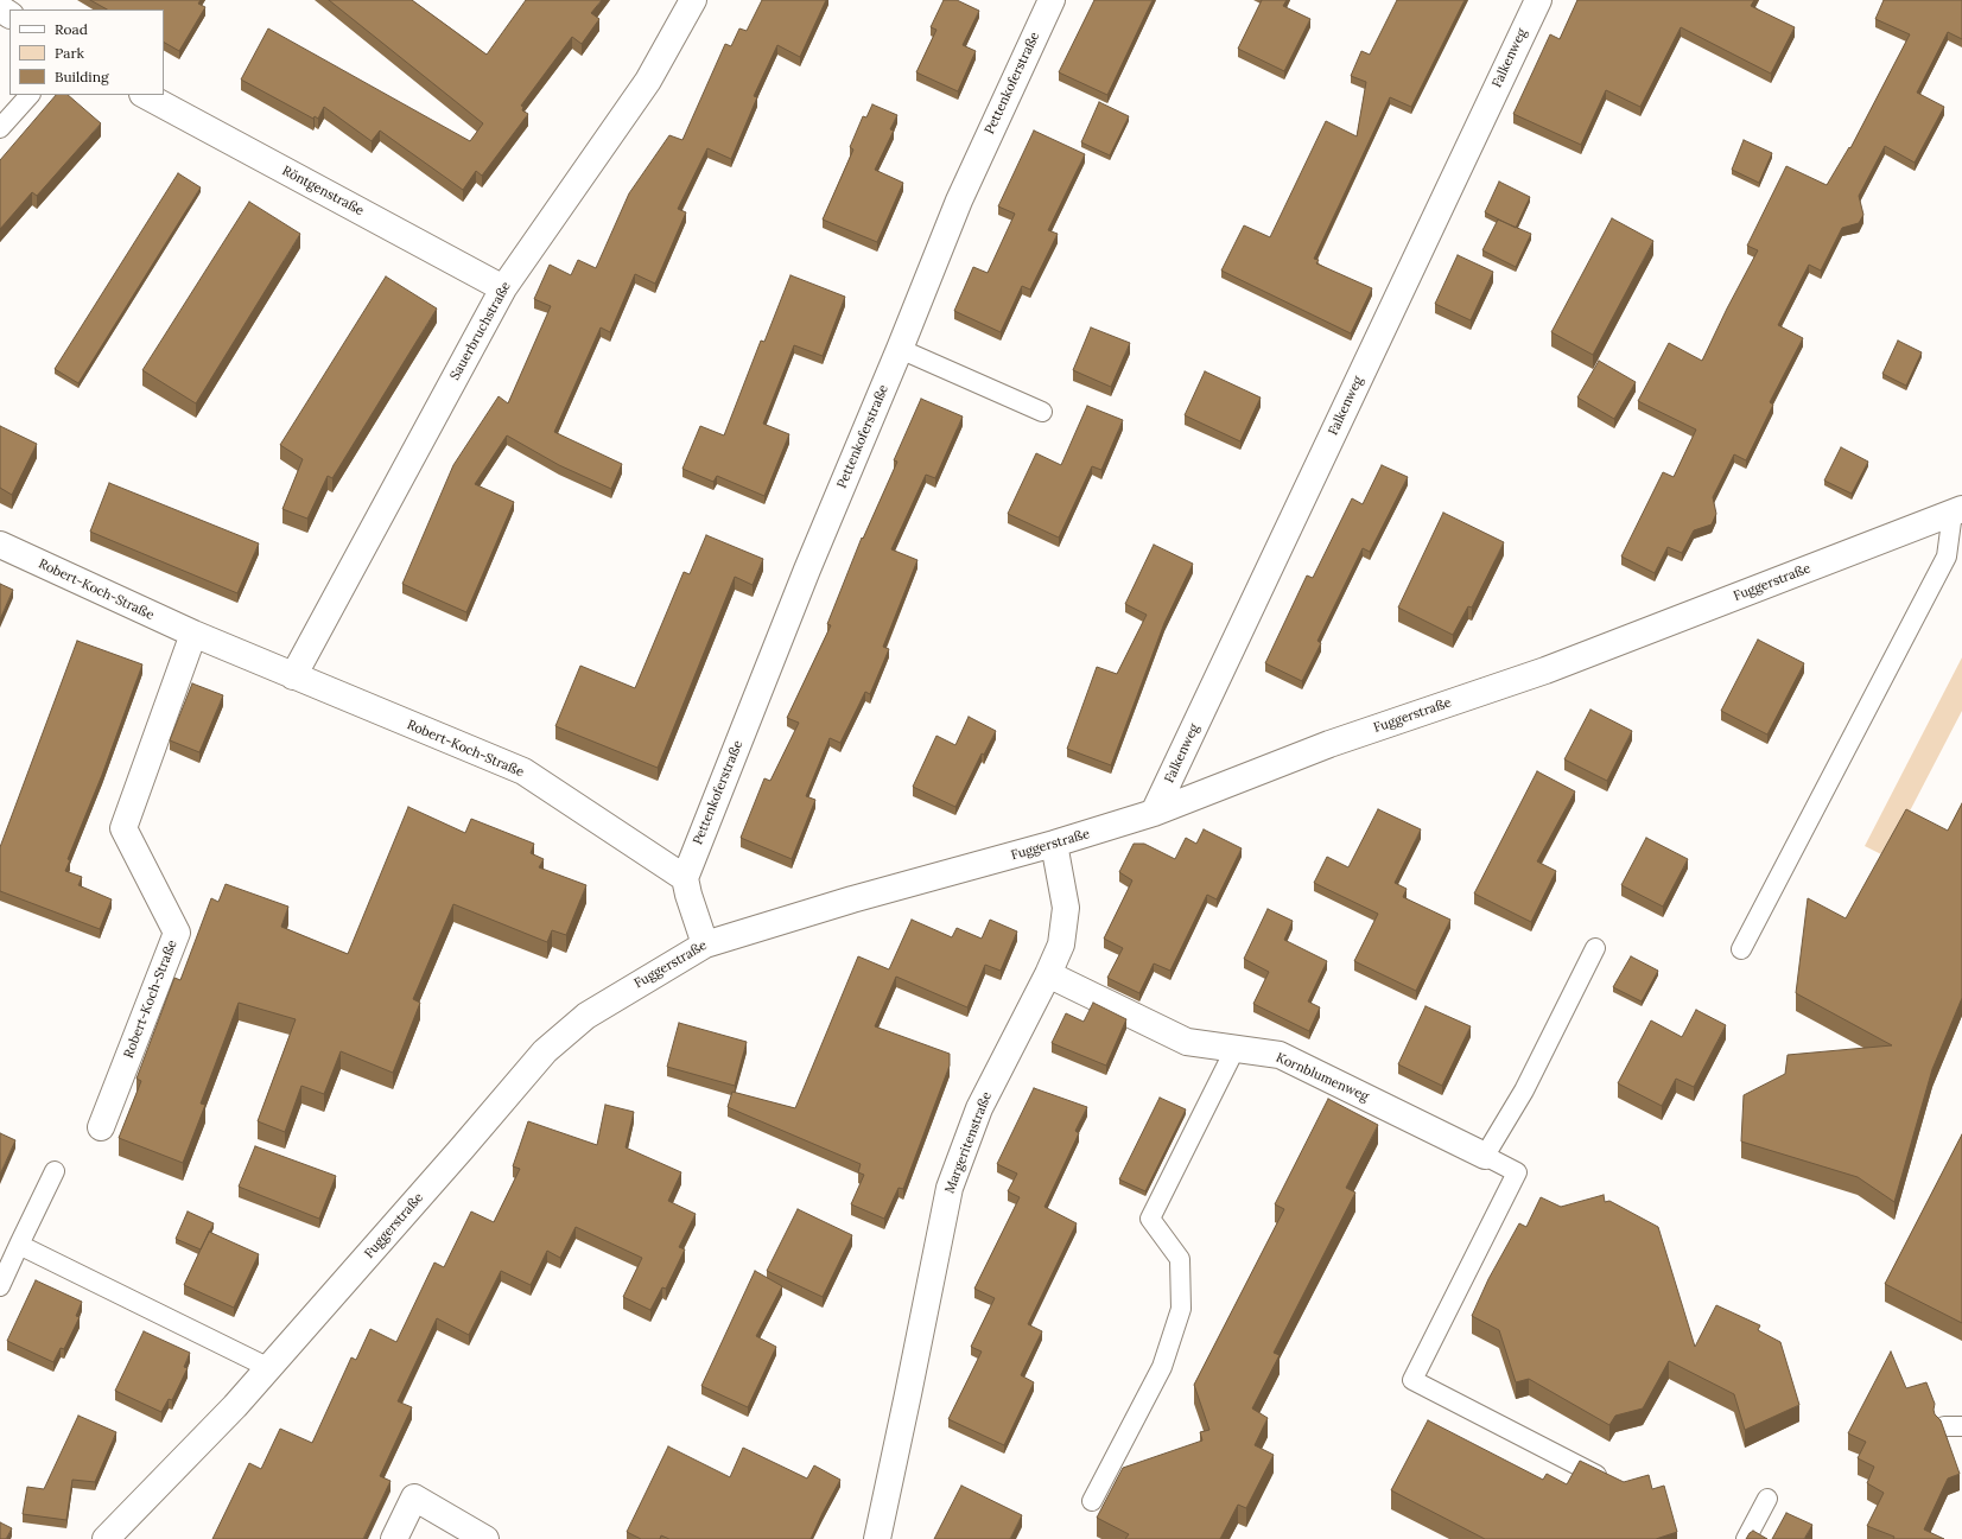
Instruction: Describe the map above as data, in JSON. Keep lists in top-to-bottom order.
{
  "streets": {
    "street": [
      "Falkenweg",
      "Pettenkoferstraße",
      "Röntgenstraße",
      "Sauerbruchstraße",
      "Fuggerstraße",
      "Robert-Koch-Straße",
      "Kornblumenweg",
      "Margeritenstraße"
    ]
  },
  "crossings": [
    ["Falkenweg", "Fuggerstraße"],
    ["Pettenkoferstraße", "Robert-Koch-Straße"],
    ["Röntgenstraße", "Sauerbruchstraße"],
    ["Sauerbruchstraße", "Robert-Koch-Straße"],
    ["Fuggerstraße", "Margeritenstraße"],
    ["Kornblumenweg", "Margeritenstraße"]
  ],
  "legend": ["Road", "Park", "Building"]
}
